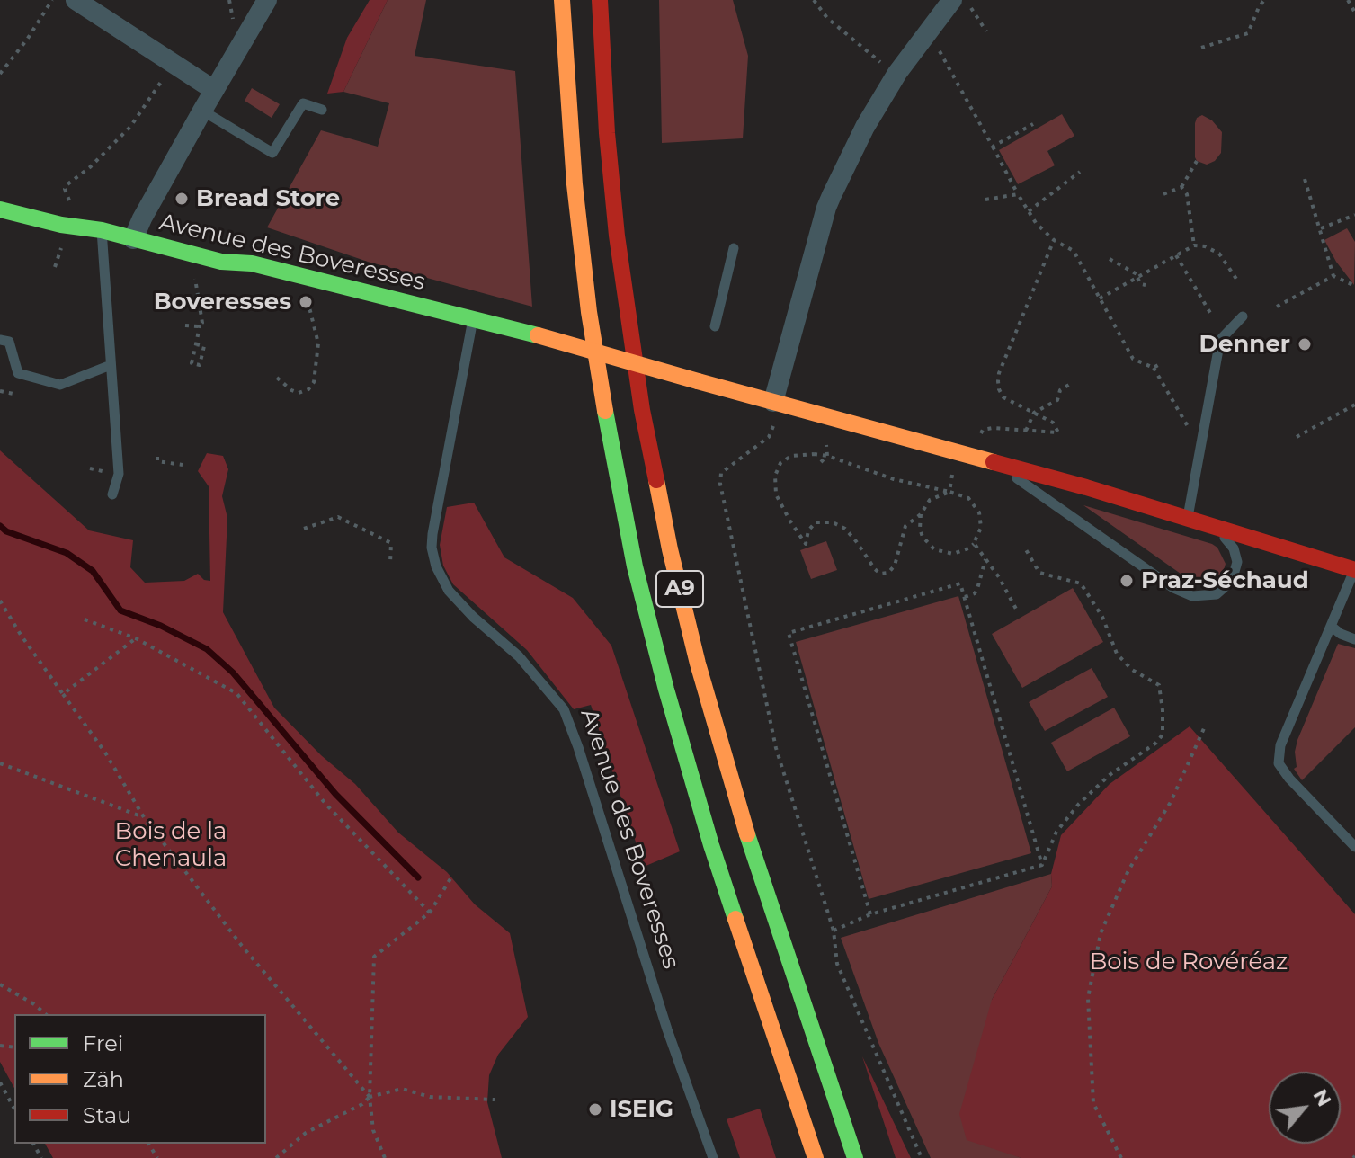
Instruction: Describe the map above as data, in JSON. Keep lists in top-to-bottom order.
{
  "streets": {
    "main road": ["Avenue des Boveresses", "A9"]
  },
  "parks": ["Bois de la Chenaula", "Bois de Rovéréaz"],
  "places": [
    "Bread Store",
    "Boveresses",
    "Denner",
    "Praz-Séchaud",
    "ISEIG"
  ],
  "legend": ["Frei", "Zäh", "Stau"],
  "north": "top right"
}
